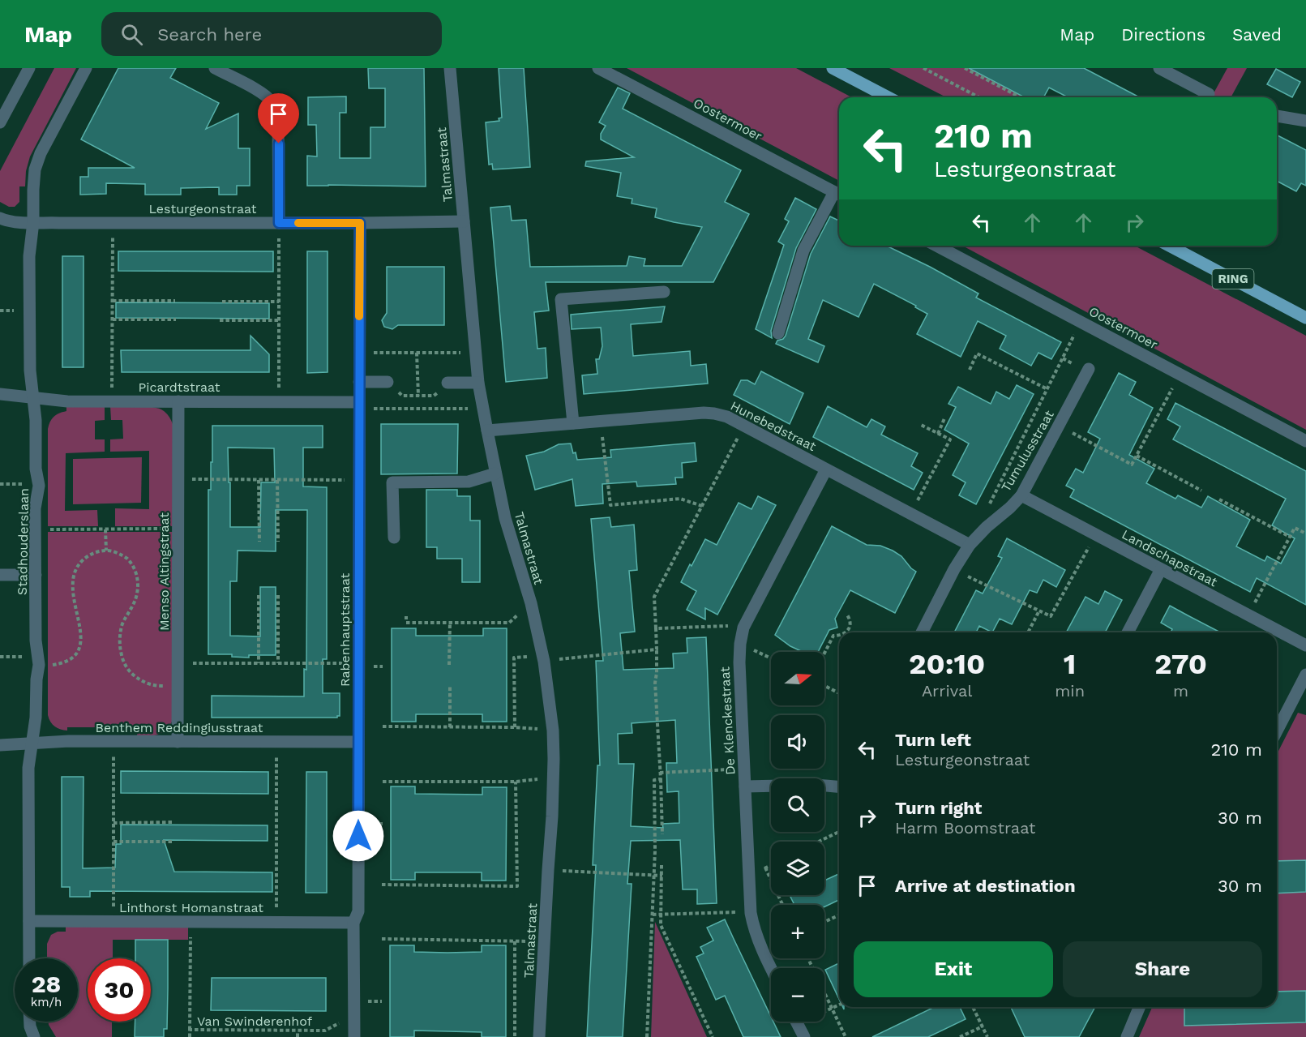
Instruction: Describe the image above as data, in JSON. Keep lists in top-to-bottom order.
{
  "streets": {
    "main road": ["RING"],
    "street": [
      "Oostermoer",
      "Talmastraat",
      "Lesturgeonstraat",
      "Picardtstraat",
      "Hunebedstraat",
      "Tumulusstraat",
      "Stadhouderslaan",
      "Landschapstraat",
      "Menso Altingstraat",
      "Rabenhauptstraat",
      "De Klenckestraat",
      "Benthem Reddingiusstraat",
      "Linthorst Homanstraat"
    ],
    "path": ["Van Swinderenhof"]
  },
  "crossings": [
    ["Talmastraat", "Lesturgeonstraat"],
    ["Talmastraat", "Hunebedstraat"],
    ["Lesturgeonstraat", "Stadhouderslaan"],
    ["Lesturgeonstraat", "Rabenhauptstraat"],
    ["Picardtstraat", "Stadhouderslaan"],
    ["Picardtstraat", "Menso Altingstraat"],
    ["Picardtstraat", "Rabenhauptstraat"],
    ["Hunebedstraat", "Tumulusstraat"],
    ["Hunebedstraat", "De Klenckestraat"],
    ["Tumulusstraat", "Landschapstraat"],
    ["Stadhouderslaan", "Benthem Reddingiusstraat"],
    ["Stadhouderslaan", "Linthorst Homanstraat"],
    ["Menso Altingstraat", "Benthem Reddingiusstraat"],
    ["Rabenhauptstraat", "Benthem Reddingiusstraat"],
    ["Rabenhauptstraat", "Linthorst Homanstraat"],
    ["Rabenhauptstraat", "Van Swinderenhof"]
  ],
  "north": "right",
  "page": {
    "header": "Map",
    "search": "Search here",
    "nav": ["Map", "Directions", "Saved"],
    "turn": ["210 m", "Lesturgeonstraat"],
    "eta": [
      "20:10",
      "Arrival",
      "1",
      "min",
      "270",
      "m"
    ],
    "map_buttons": ["+", "−"],
    "list": [
      {
        "name": "Turn left",
        "note": "Lesturgeonstraat",
        "value": "210 m"
      },
      {
        "name": "Turn right",
        "note": "Harm Boomstraat",
        "value": "30 m"
      },
      {
        "name": "Arrive at destination",
        "value": "30 m"
      }
    ],
    "buttons": ["Exit", "Share"],
    "speed": "28 km/h",
    "limit": "30"
  }
}
